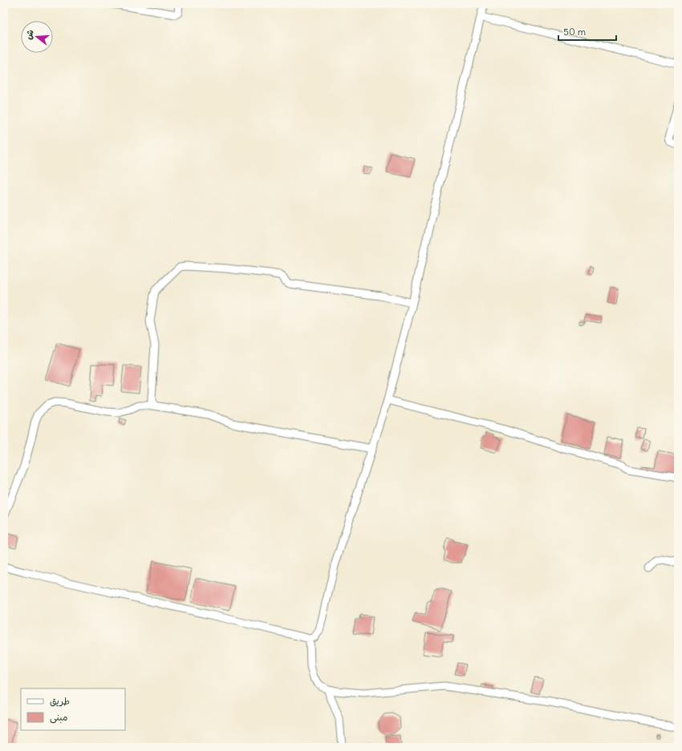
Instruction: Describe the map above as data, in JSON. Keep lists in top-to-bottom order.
{
  "legend": ["طريق", "مبنى"],
  "scale_bar": "50 m",
  "north": "left"
}
